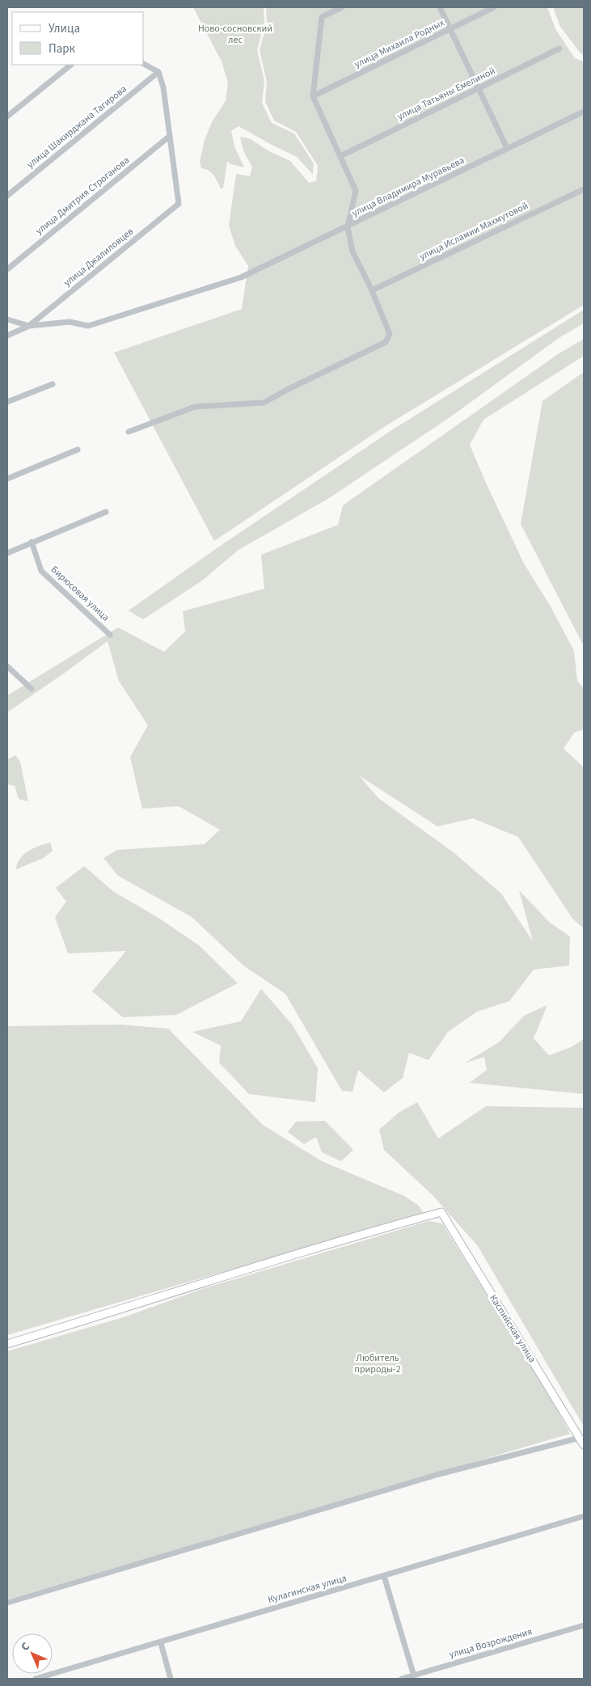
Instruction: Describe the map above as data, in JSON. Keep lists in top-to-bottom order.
{
  "streets": {
    "street": [
      "улица Михаила Родных",
      "улица Татьяны Емелиной",
      "улица Шакирджана Тагирова",
      "улица Владимира Муравьева",
      "улица Дмитрия Строганова",
      "улица Исламии Махмутовой",
      "улица Джалиловцев",
      "Бирюсовая улица",
      "Каспийская улица",
      "Кулагинская улица",
      "улица Возрождения"
    ]
  },
  "crossings": [
    ["улица Владимира Муравьева", "улица Джалиловцев"],
    ["улица Дмитрия Строганова", "улица Джалиловцев"]
  ],
  "parks": ["Ново-сосновский лес", "Любитель природы-2"],
  "legend": ["Улица", "Парк"],
  "north": "top left"
}
